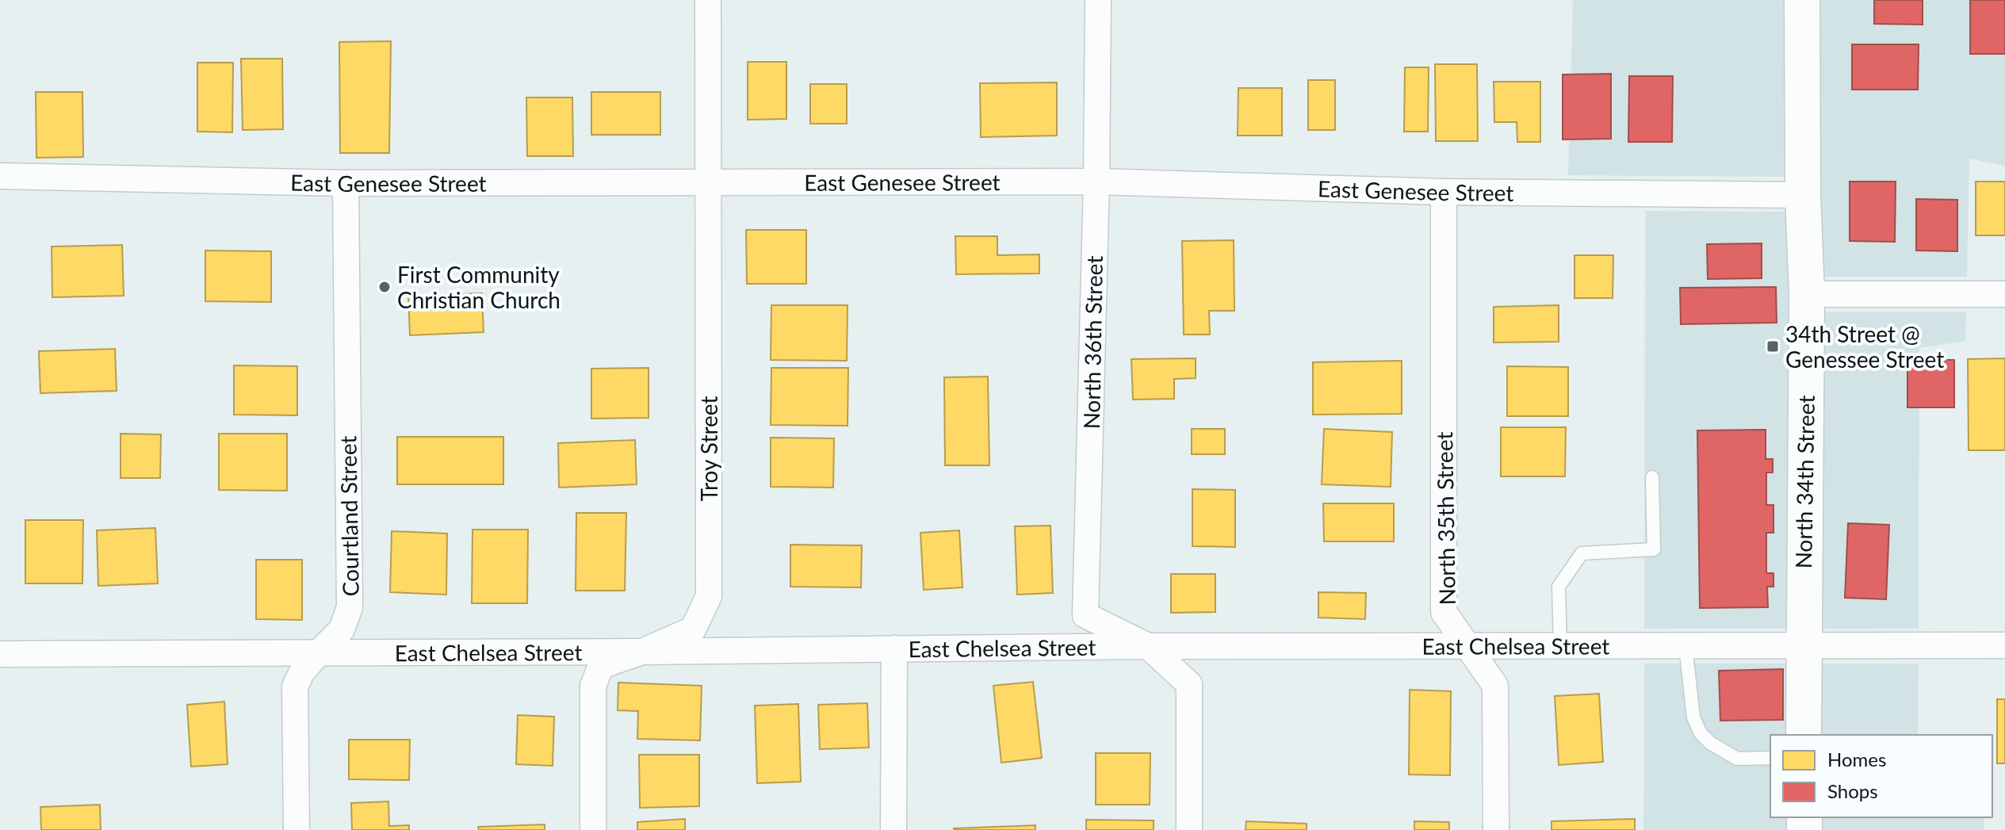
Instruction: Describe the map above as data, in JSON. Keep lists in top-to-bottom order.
{
  "streets": {
    "street": [
      "East Genesee Street",
      "North 36th Street",
      "Troy Street",
      "North 34th Street",
      "Courtland Street",
      "North 35th Street",
      "East Chelsea Street"
    ]
  },
  "crossings": [
    ["East Genesee Street", "North 36th Street"],
    ["East Genesee Street", "Troy Street"],
    ["East Genesee Street", "North 34th Street"],
    ["East Genesee Street", "Courtland Street"],
    ["East Genesee Street", "North 35th Street"],
    ["North 36th Street", "East Chelsea Street"],
    ["Troy Street", "East Chelsea Street"],
    ["North 34th Street", "East Chelsea Street"],
    ["Courtland Street", "East Chelsea Street"],
    ["North 35th Street", "East Chelsea Street"]
  ],
  "places": {
    "other": ["First Community Christian Church"],
    "transit": ["34th Street @ Genessee Street"]
  },
  "legend": ["Homes", "Shops"]
}
